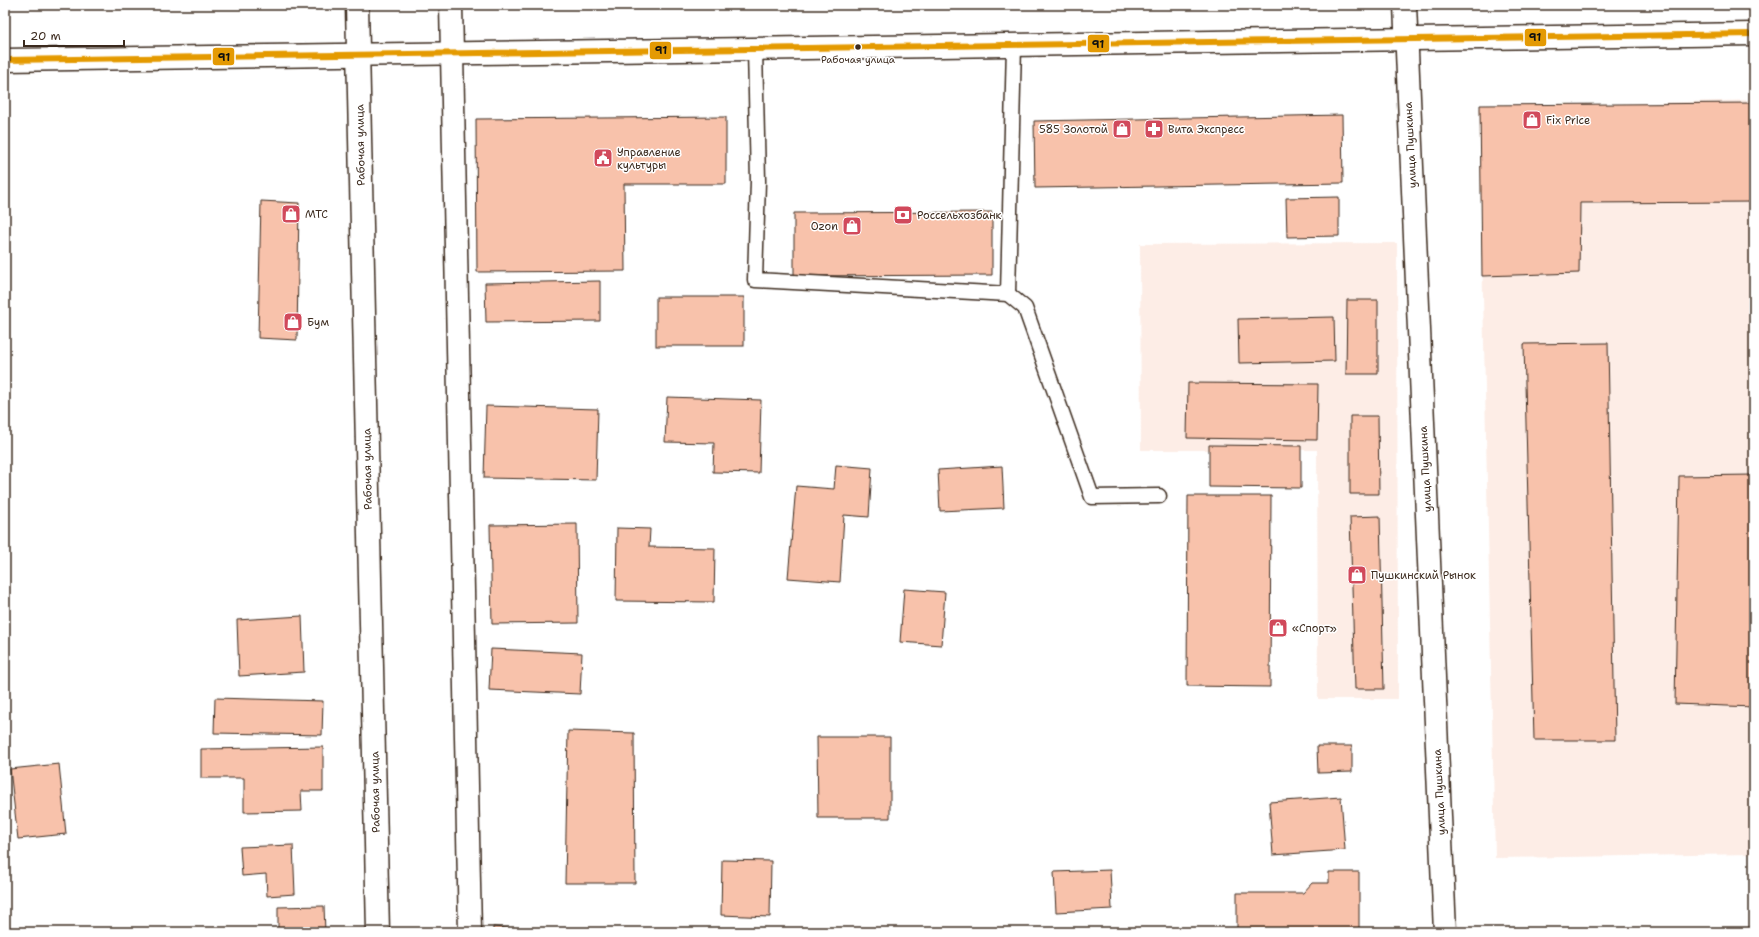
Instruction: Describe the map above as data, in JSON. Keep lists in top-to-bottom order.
{
  "streets": {
    "street": ["Рабочая улица", "улица Пушкина"]
  },
  "places": {
    "other": ["Рабочая улица"],
    "shop": [
      "Fix Price",
      "585 Золотой",
      "МТС",
      "Ozon",
      "Бум",
      "Пушкинский Рынок",
      "«Спорт»"
    ],
    "pharmacy": ["Вита Экспресс"],
    "public building": ["Управление культуры"],
    "bank": ["Россельхозбанк"]
  },
  "lines": ["transit line 91"],
  "scale_bar": "20 m"
}
